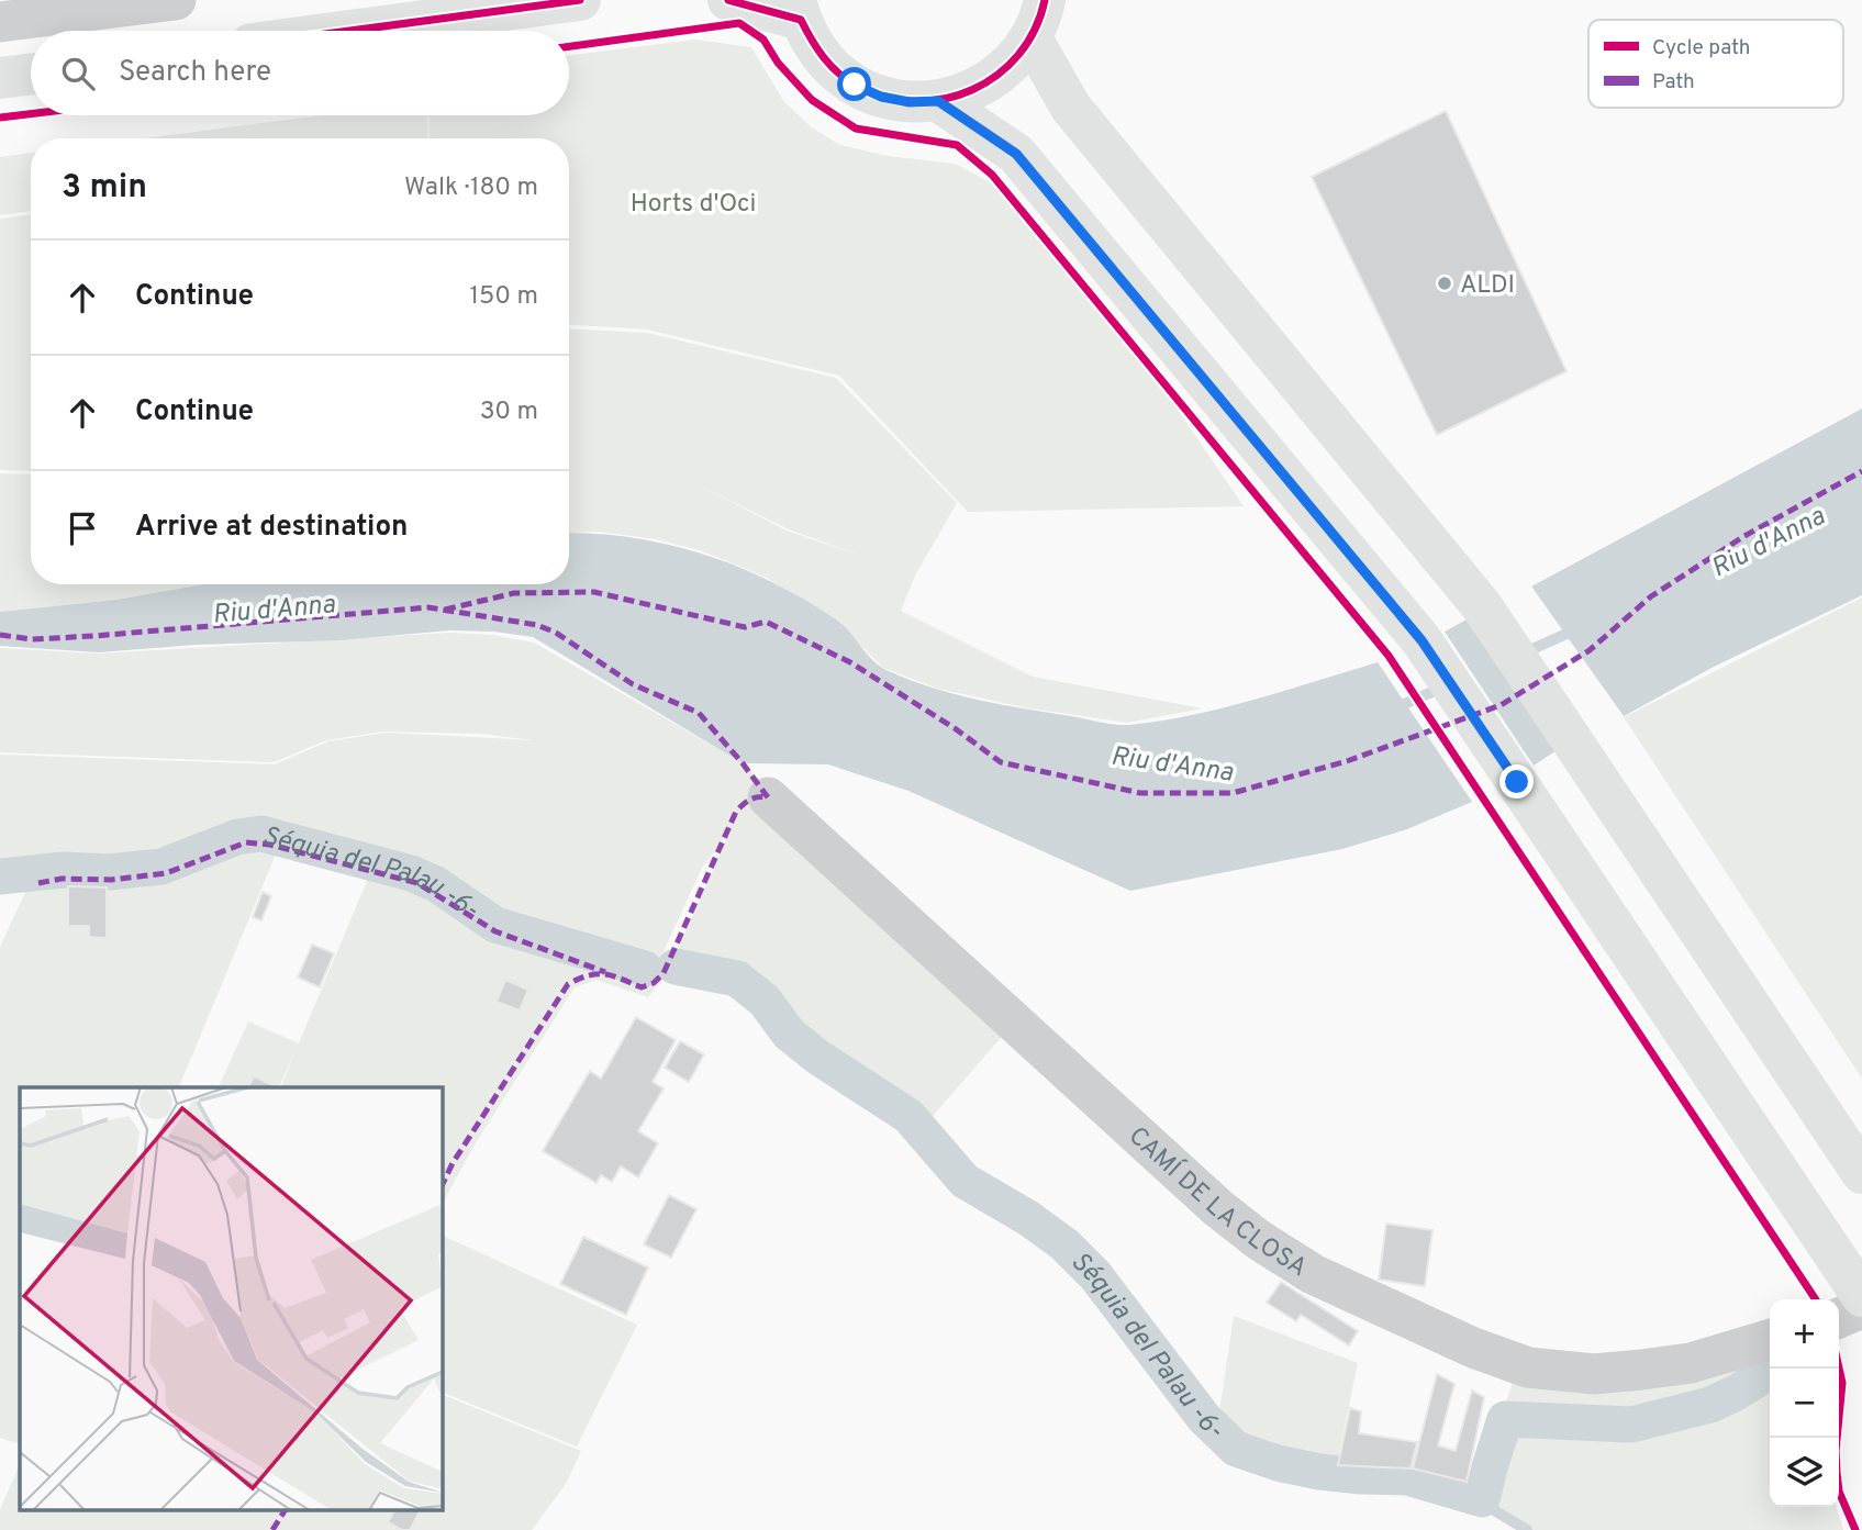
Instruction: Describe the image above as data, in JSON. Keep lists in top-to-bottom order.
{
  "streets": {
    "street": ["CAMÍ DE LA CLOSA"]
  },
  "water": ["Riu d'Anna", "Séquia del Palau -6-"],
  "parks": ["Horts d'Oci"],
  "places": ["ALDI"],
  "legend": ["Cycle path", "Path"],
  "page": {
    "search": "Search here",
    "heading": ["3 min", "Walk · 180 m"],
    "list": [
      ["Continue", "150 m"],
      ["Continue", "30 m"],
      "Arrive at destination"
    ],
    "map_buttons": ["+", "−"]
  }
}
